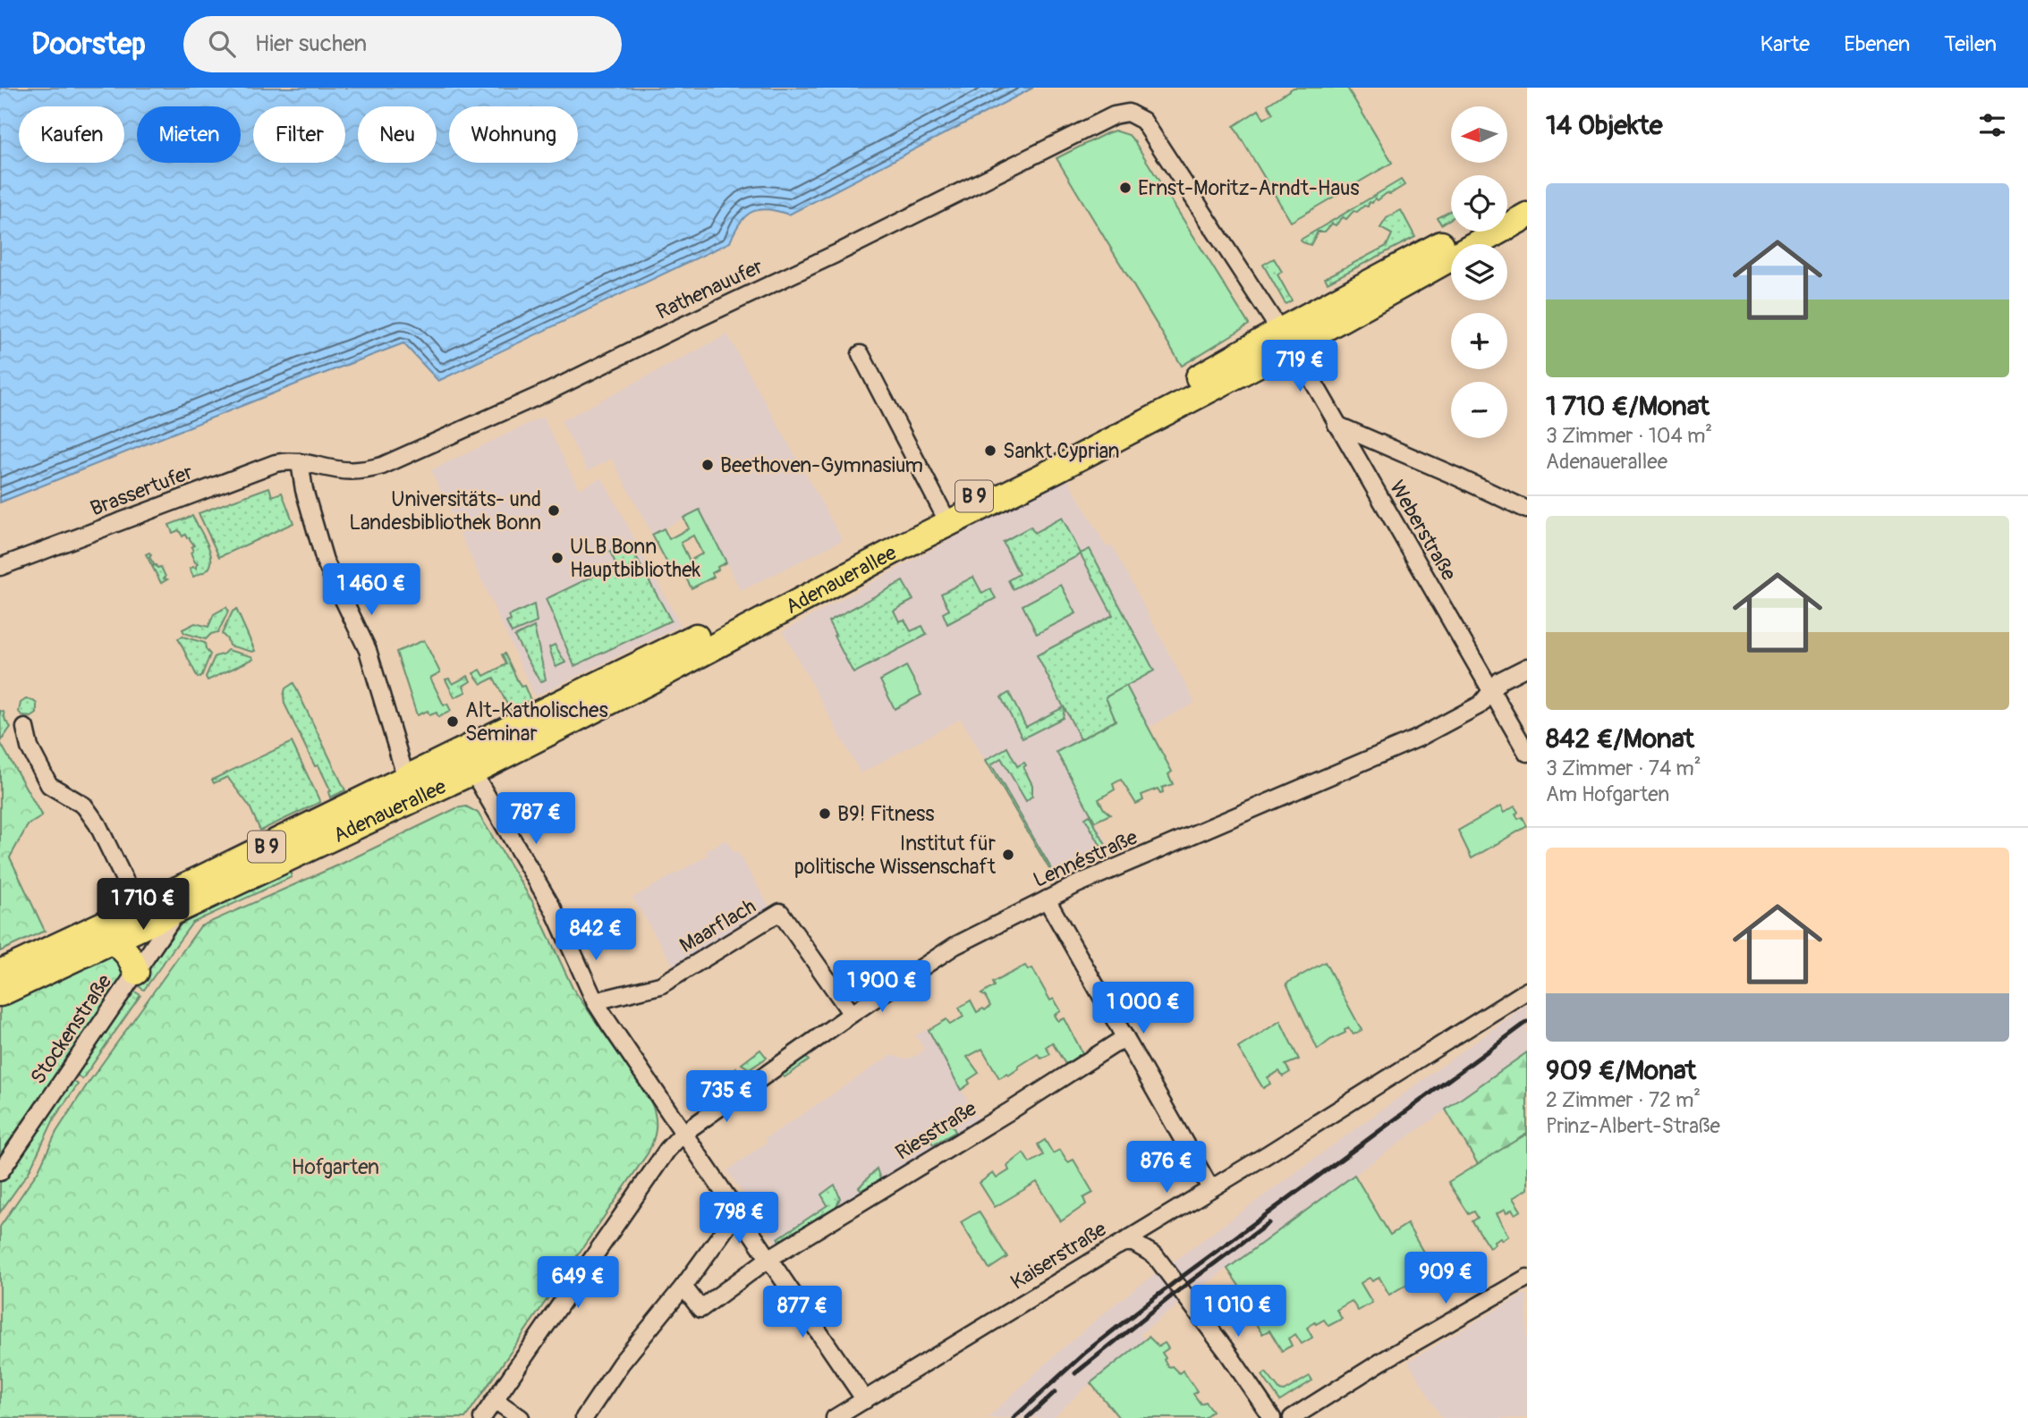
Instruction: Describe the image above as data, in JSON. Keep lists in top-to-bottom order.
{
  "streets": {
    "main road": ["B 9", "Adenauerallee"],
    "street": [
      "Rathenauufer",
      "Brassertufer",
      "Weberstraße",
      "Lennéstraße",
      "Maarflach",
      "Stockenstraße",
      "Riesstraße",
      "Kaiserstraße"
    ]
  },
  "crossings": [
    ["Rathenauufer", "Brassertufer"],
    ["Rathenauufer", "Weberstraße"],
    ["Weberstraße", "Adenauerallee"],
    ["Weberstraße", "Lennéstraße"],
    ["Adenauerallee", "Stockenstraße"],
    ["Lennéstraße", "Maarflach"]
  ],
  "parks": ["Hofgarten"],
  "places": [
    "Ernst-Moritz-Arndt-Haus",
    "Sankt Cyprian",
    "Beethoven-Gymnasium",
    "Universitäts- und Landesbibliothek Bonn",
    "ULB Bonn Hauptbibliothek",
    "Alt-Katholisches Seminar",
    "B9! Fitness",
    "Institut für politische Wissenschaft"
  ],
  "north": "left",
  "page": {
    "header": "Doorstep",
    "search": "Hier suchen",
    "nav": ["Karte", "Ebenen", "Teilen"],
    "heading": "14 Objekte",
    "map_buttons": ["+", "−"],
    "chip": [
      "Kaufen",
      "Mieten",
      "Filter",
      "Neu",
      "Wohnung"
    ],
    "list": [
      {
        "name": "1 710 €/Monat",
        "note": "3 Zimmer · 104 m² · Adenauerallee"
      },
      {
        "name": "842 €/Monat",
        "note": "3 Zimmer · 74 m² · Am Hofgarten"
      },
      {
        "name": "909 €/Monat",
        "note": "2 Zimmer · 72 m² · Prinz-Albert-Straße"
      }
    ],
    "price": [
      "719 €",
      "1 460 €",
      "787 €",
      "1 710 €",
      "842 €",
      "1 900 €",
      "1 000 €",
      "735 €",
      "876 €",
      "798 €",
      "909 €",
      "649 €",
      "1 010 €",
      "877 €"
    ]
  }
}
